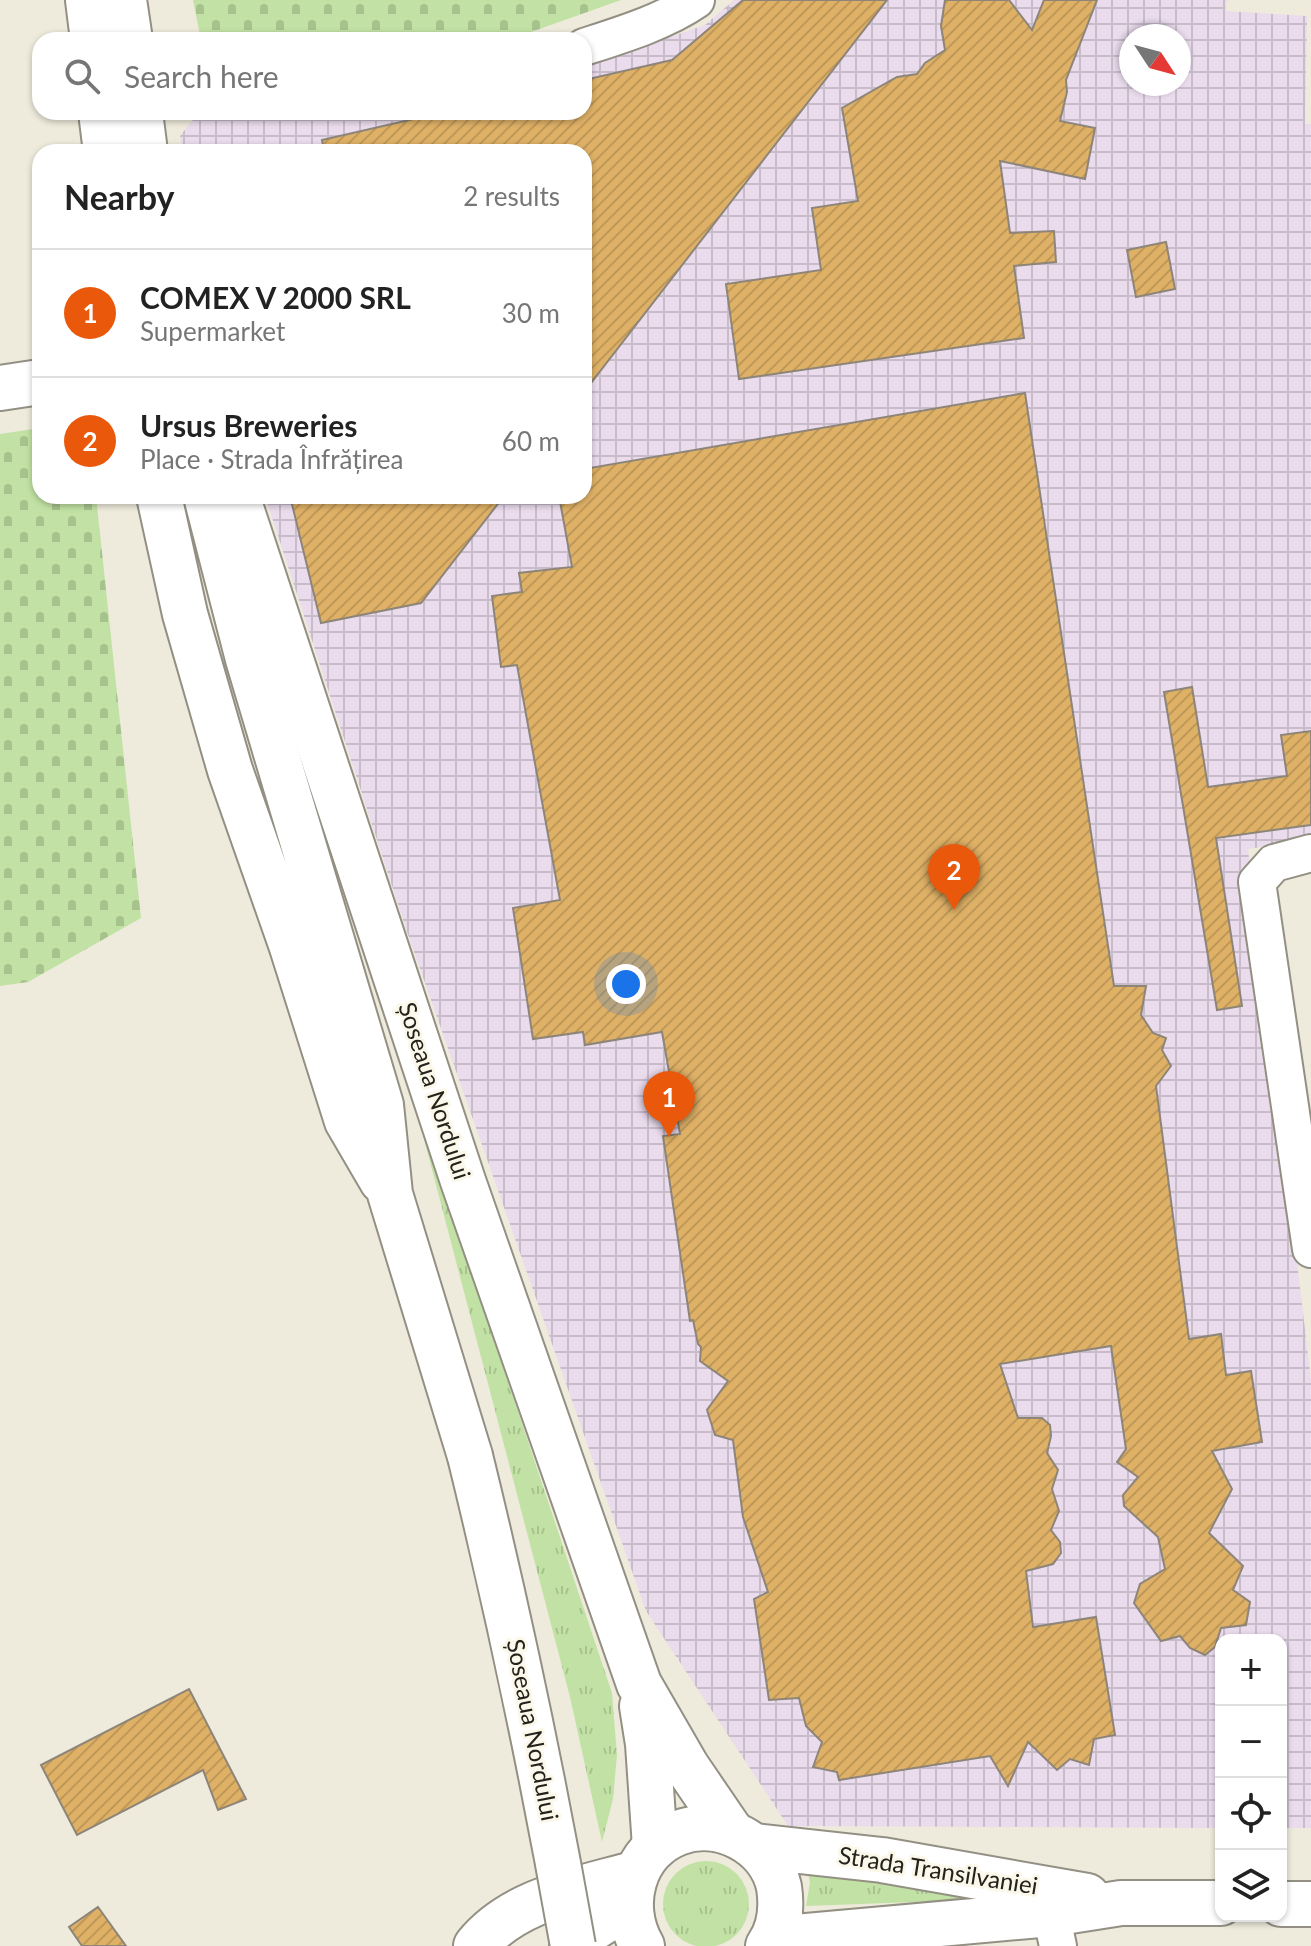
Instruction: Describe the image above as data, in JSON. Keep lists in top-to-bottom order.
{
  "streets": {
    "main road": ["Șoseaua Nordului", "Strada Transilvaniei"]
  },
  "crossings": [
    ["Șoseaua Nordului", "Strada Transilvaniei"]
  ],
  "north": "bottom right",
  "page": {
    "search": "Search here",
    "heading": ["Nearby", "2 results"],
    "list": [
      {
        "mark": "1",
        "name": "COMEX V 2000 SRL",
        "note": "Supermarket",
        "value": "30 m"
      },
      {
        "mark": "2",
        "name": "Ursus Breweries",
        "note": "Place · Strada Înfrățirea",
        "value": "60 m"
      }
    ],
    "pins": ["2", "1"],
    "map_buttons": ["+", "−"]
  }
}
